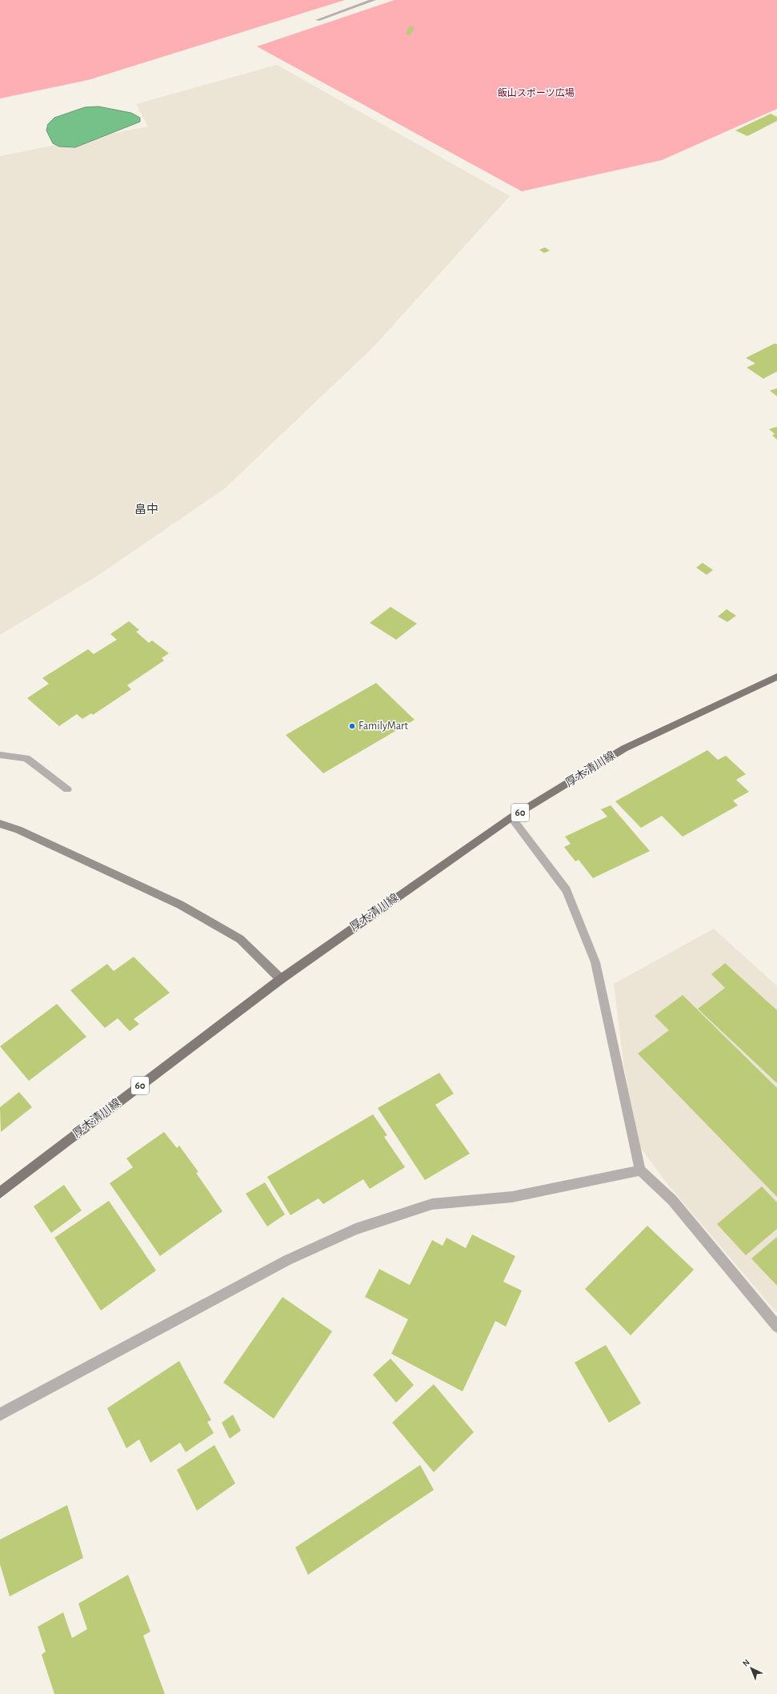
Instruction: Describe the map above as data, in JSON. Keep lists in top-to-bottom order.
{
  "streets": {
    "main road": ["厚木清川線", "60"]
  },
  "districts": ["畠中"],
  "parks": ["飯山スポーツ広場"],
  "places": ["FamilyMart"],
  "north": "top left"
}
